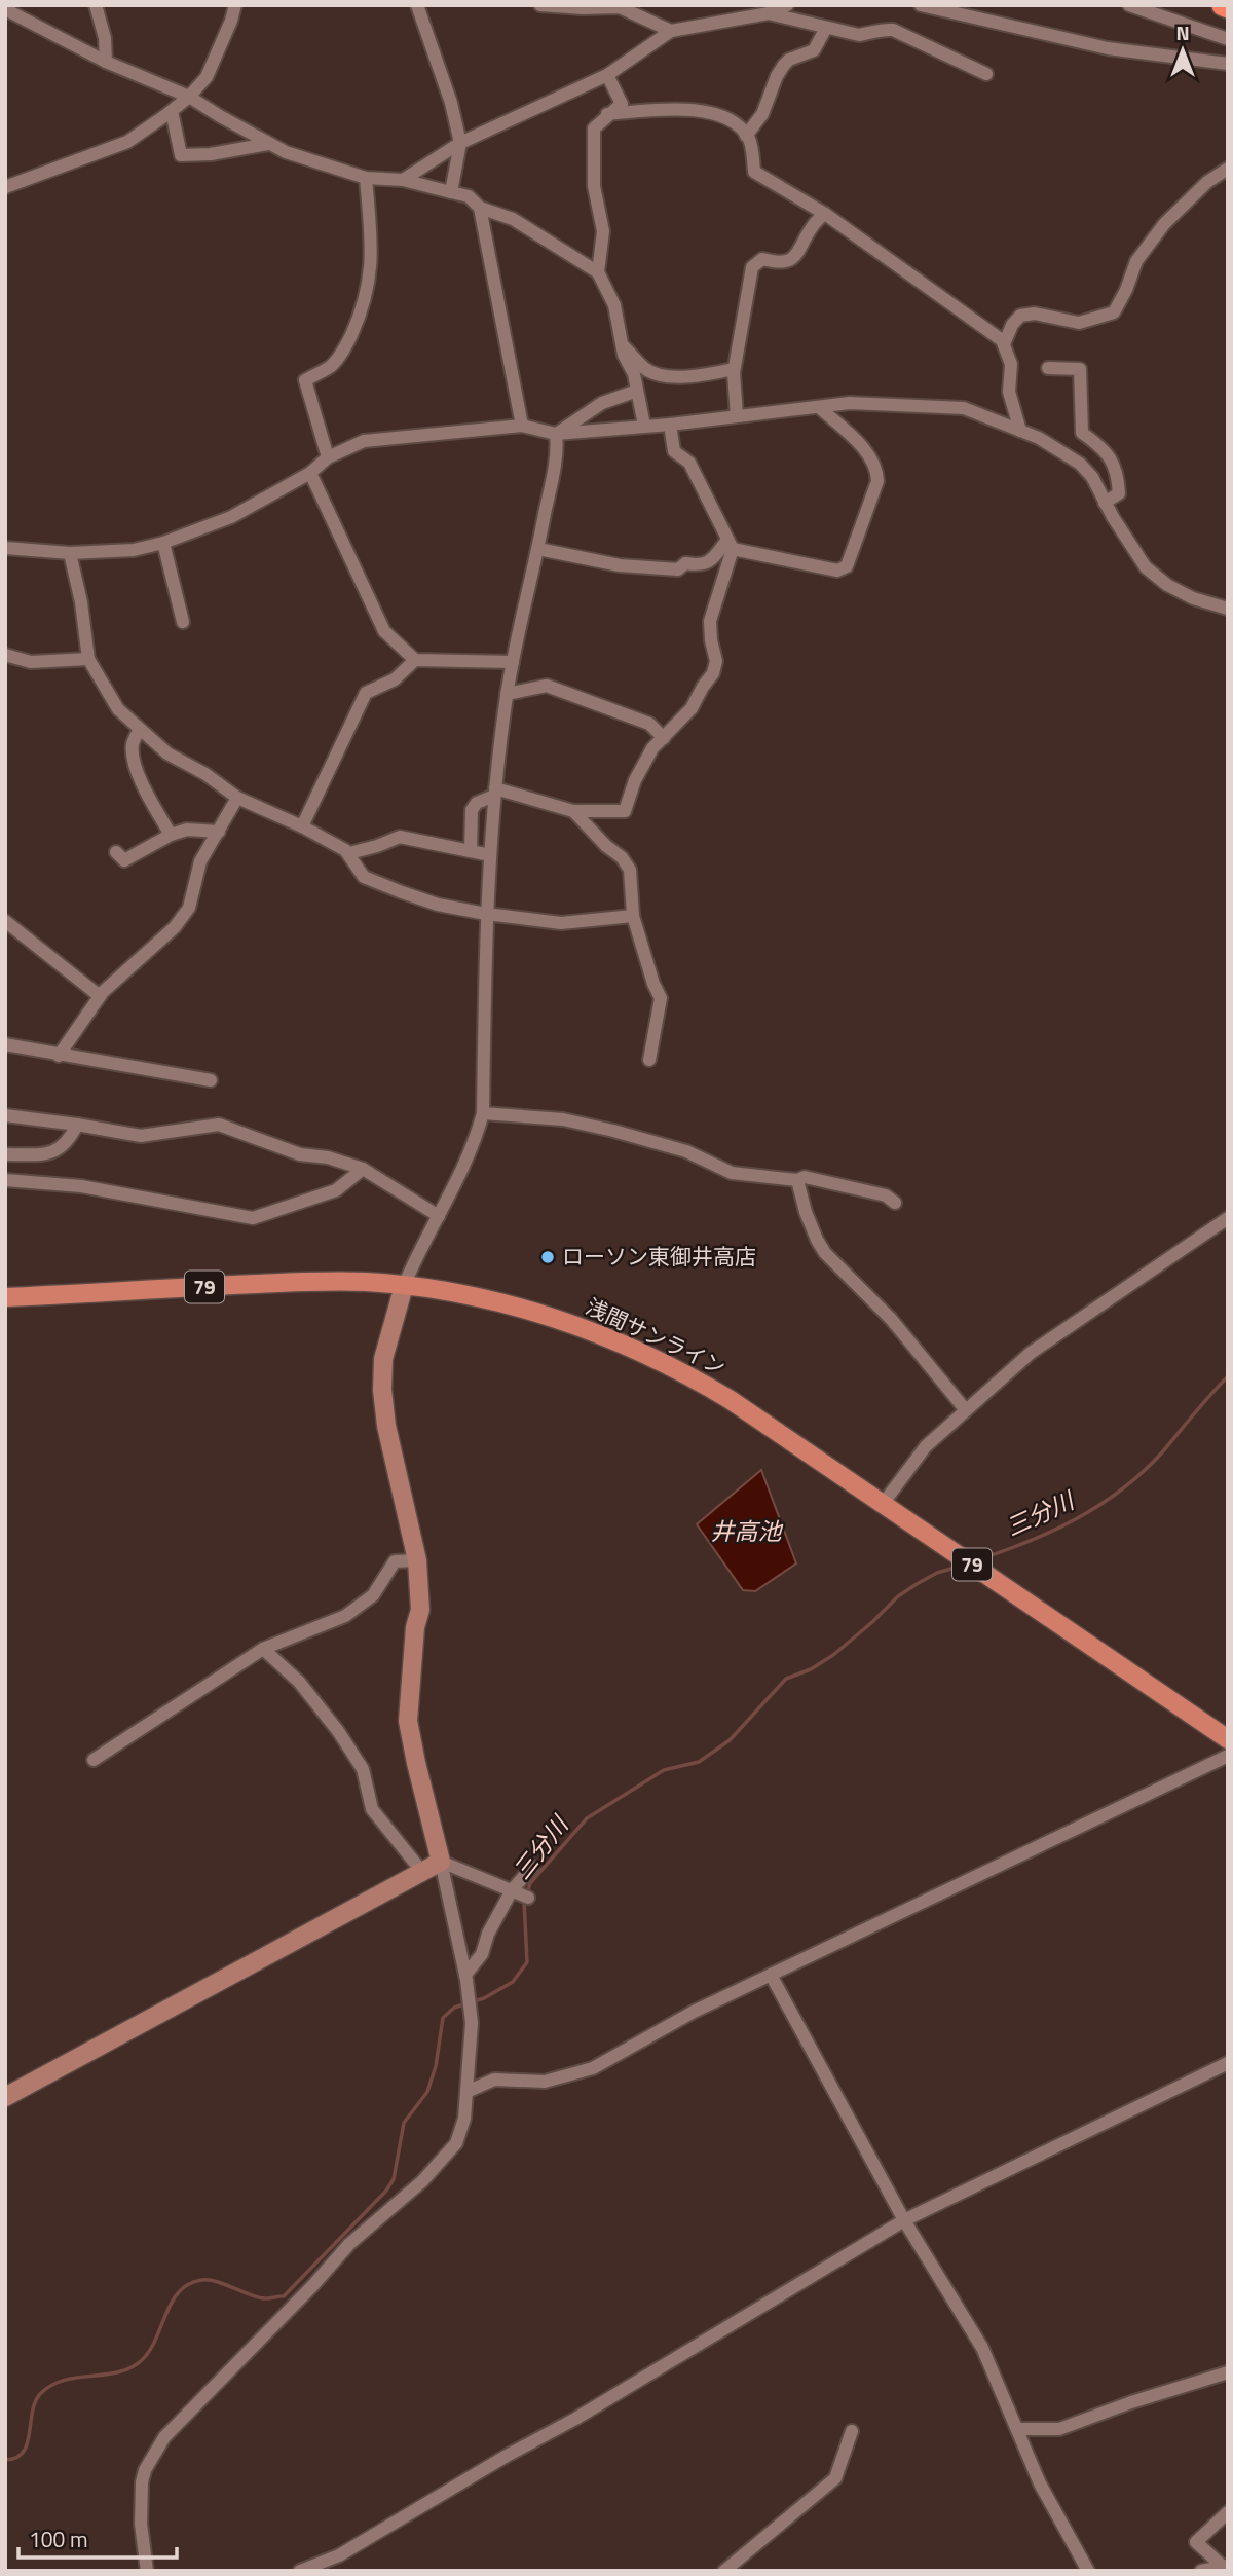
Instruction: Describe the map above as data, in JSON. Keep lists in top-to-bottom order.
{
  "streets": {
    "main road": ["79", "浅間サンライン"]
  },
  "water": ["三分川", "井高池"],
  "places": ["ローソン東御井高店"],
  "scale_bar": "100 m",
  "north": "top"
}
